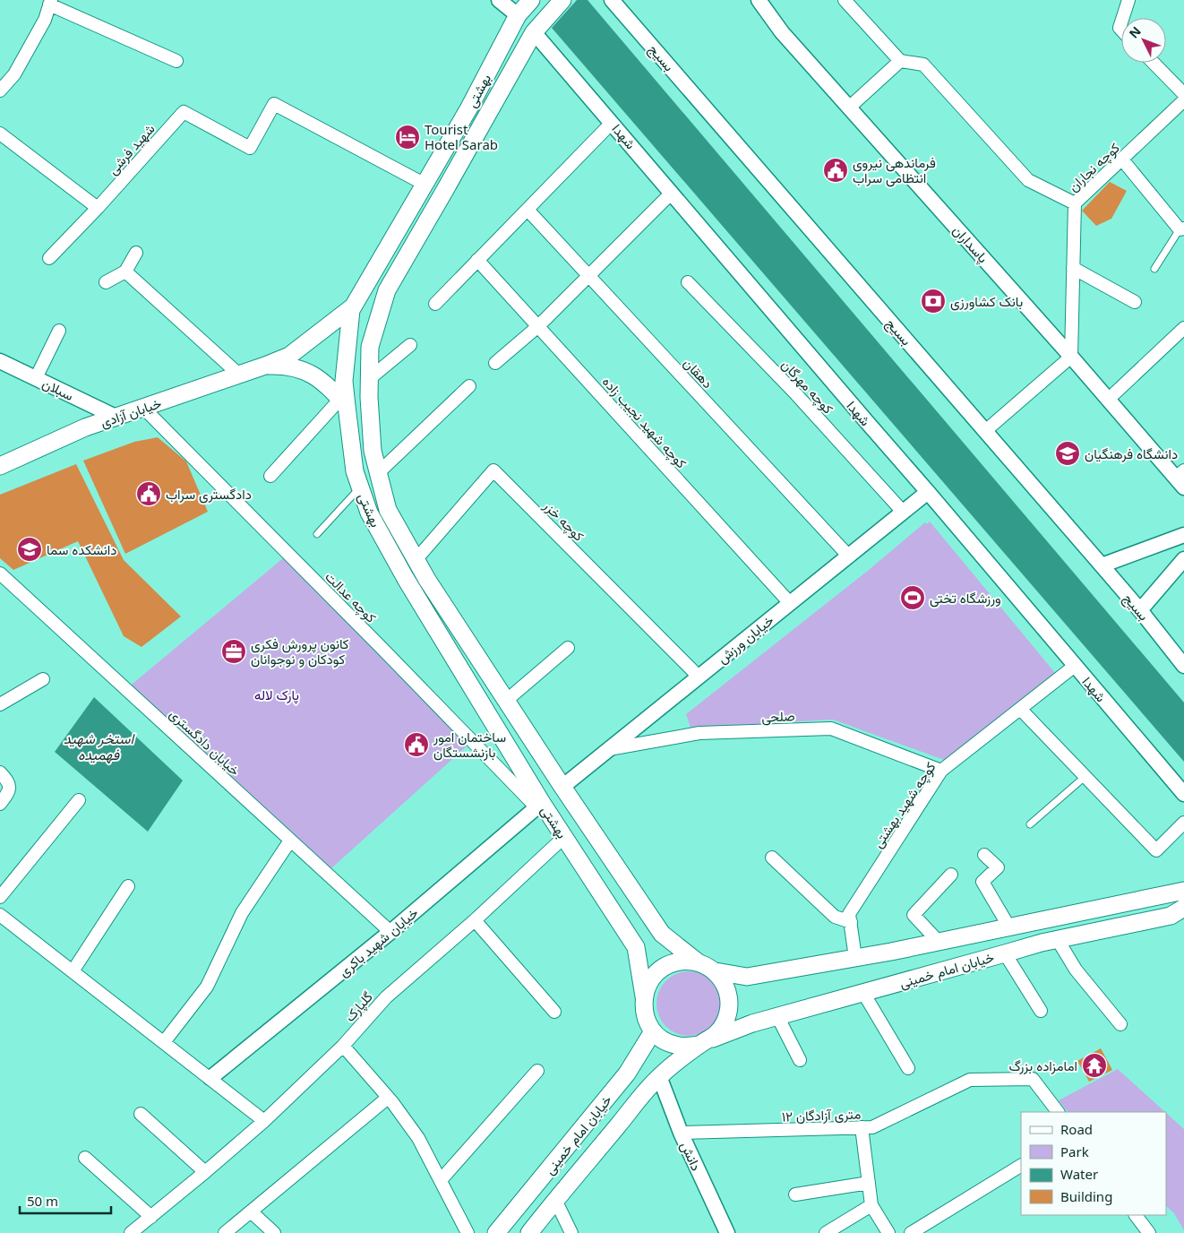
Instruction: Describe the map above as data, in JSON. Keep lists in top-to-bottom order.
{
  "streets": {
    "main road": ["بهشتی", "خیابان آزادی", "خیابان امام خمینی"],
    "street": [
      "بسیج",
      "شهدا",
      "شهید فرشی",
      "کوچه نجاران",
      "پاسداران",
      "دهقان",
      "کوچه مهرگان",
      "سبلان",
      "کوچه شهید نجیب زاده",
      "کوچه خزر",
      "کوچه عدالت",
      "خیابان ورزش",
      "صلحی",
      "خیابان دادگستری",
      "کوچه شهید بهشتی",
      "خیابان شهید باکری",
      "گلپارک",
      "۱۲ متری آزادگان",
      "دانش"
    ]
  },
  "crossings": [
    ["بهشتی", "شهدا"],
    ["بهشتی", "شهید فرشی"],
    ["بهشتی", "خیابان آزادی"],
    ["بهشتی", "کوچه خزر"],
    ["بهشتی", "کوچه عدالت"],
    ["بهشتی", "خیابان ورزش"],
    ["بهشتی", "خیابان شهید باکری"],
    ["بهشتی", "خیابان امام خمینی"],
    ["بهشتی", "گلپارک"],
    ["شهدا", "خیابان ورزش"],
    ["شهدا", "کوچه شهید بهشتی"],
    ["کوچه نجاران", "پاسداران"],
    ["دهقان", "خیابان ورزش"],
    ["کوچه مهرگان", "خیابان ورزش"],
    ["سبلان", "خیابان آزادی"],
    ["خیابان آزادی", "کوچه عدالت"],
    ["کوچه شهید نجیب زاده", "خیابان ورزش"],
    ["کوچه خزر", "خیابان ورزش"],
    ["کوچه عدالت", "خیابان شهید باکری"],
    ["خیابان ورزش", "صلحی"],
    ["صلحی", "کوچه شهید بهشتی"],
    ["خیابان دادگستری", "خیابان شهید باکری"],
    ["کوچه شهید بهشتی", "خیابان امام خمینی"],
    ["خیابان امام خمینی", "دانش"],
    ["۱۲ متری آزادگان", "دانش"]
  ],
  "water": ["استخر شهید فهمیده"],
  "parks": ["پارک لاله"],
  "places": {
    "hotel": ["Tourist Hotel Sarab"],
    "public building": ["فرماندهی نیروی انتظامی سراب", "دادگستری سراب", "ساختمان امور بازنشستگان"],
    "bank": ["بانک کشاورزی"],
    "school or university": ["دانشگاه فرهنگیان", "دانشکده سما"],
    "sports": ["ورزشگاه تختی"],
    "office": ["کانون پرورش فکری کودکان و نوجوانان"],
    "temple": ["امامزاده بزرگ"]
  },
  "legend": [
    "Road",
    "Park",
    "Water",
    "Building"
  ],
  "scale_bar": "50 m",
  "north": "top left"
}
